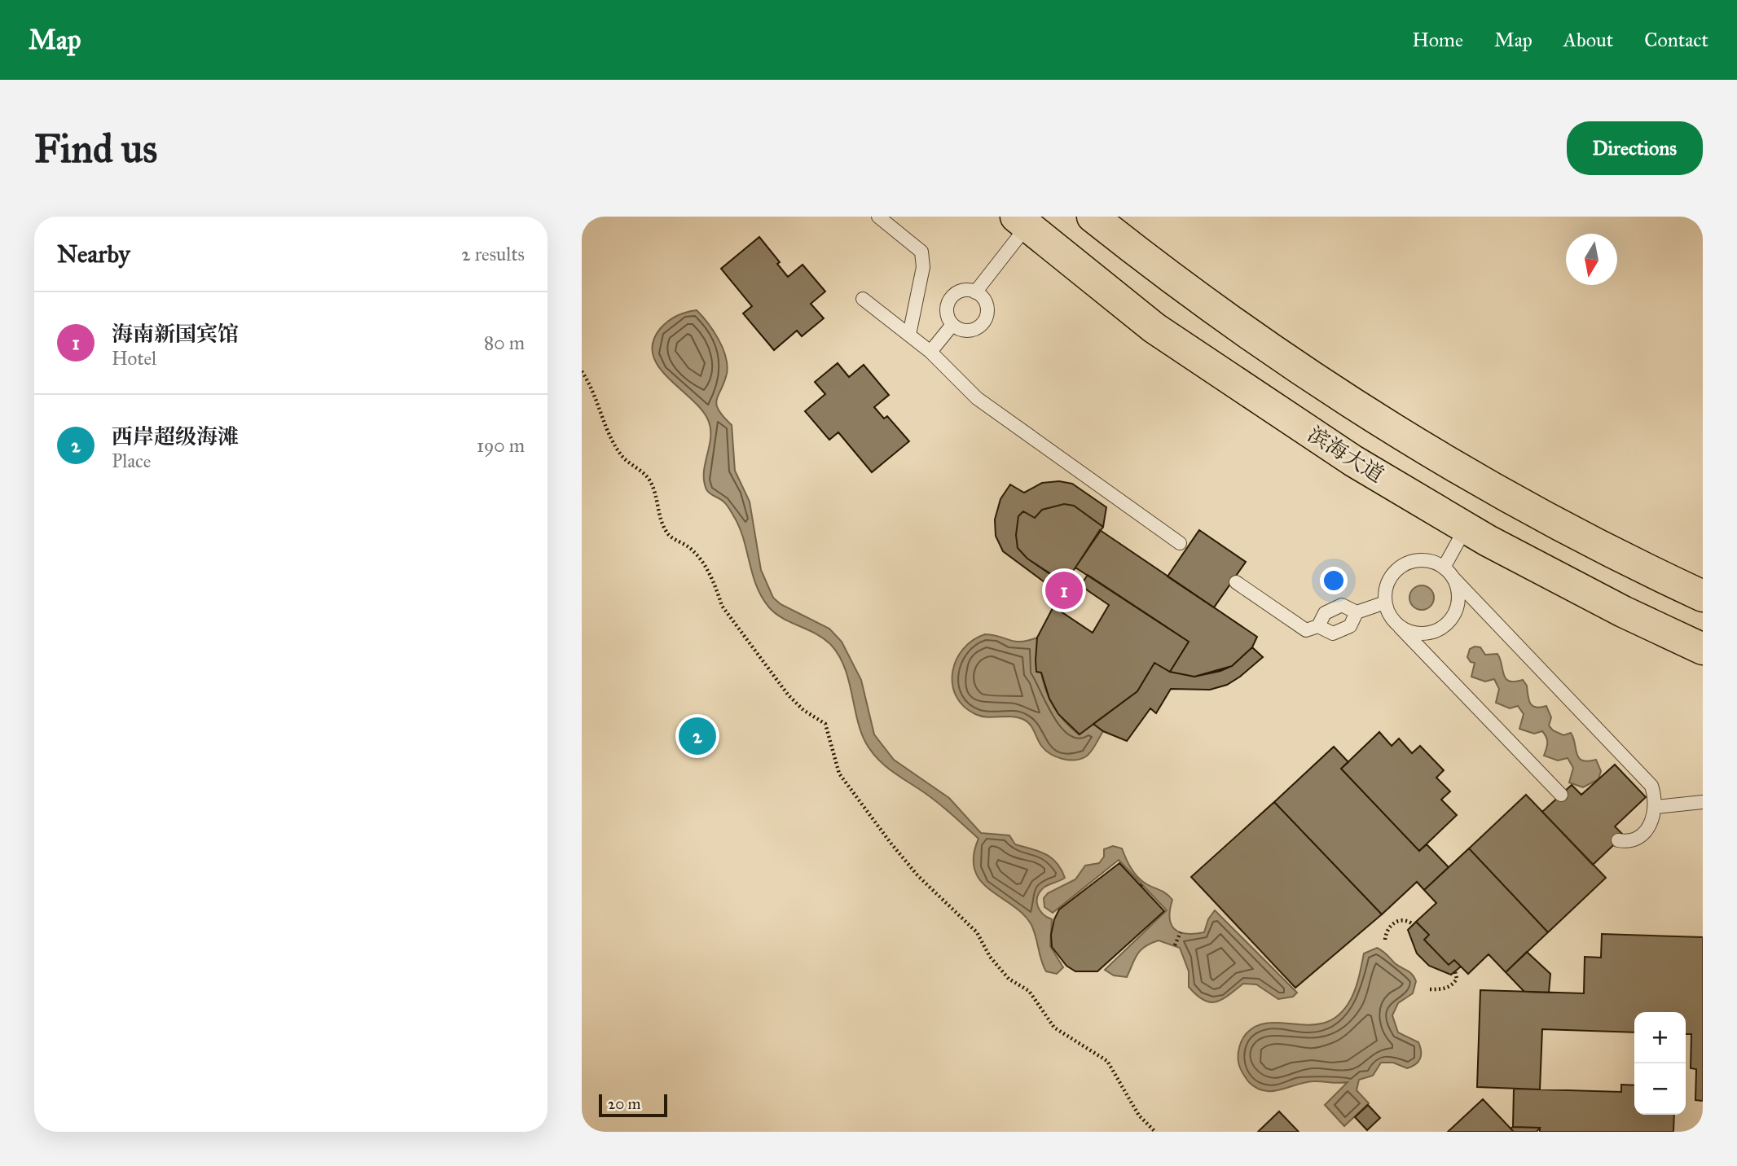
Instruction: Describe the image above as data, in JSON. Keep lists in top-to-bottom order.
{
  "streets": {
    "highway": ["滨海大道"]
  },
  "scale_bar": "20 m",
  "north": "bottom",
  "page": {
    "header": "Map",
    "nav": [
      "Home",
      "Map",
      "About",
      "Contact"
    ],
    "buttons": "Directions",
    "title": "Find us",
    "heading": ["Nearby", "2 results"],
    "list": [
      {
        "mark": "1",
        "name": "海南新国宾馆",
        "note": "Hotel",
        "value": "80 m"
      },
      {
        "mark": "2",
        "name": "西岸超级海滩",
        "note": "Place",
        "value": "190 m"
      }
    ],
    "pins": ["1", "2"],
    "map_buttons": ["+", "−"],
    "scale": "20 m"
  }
}
